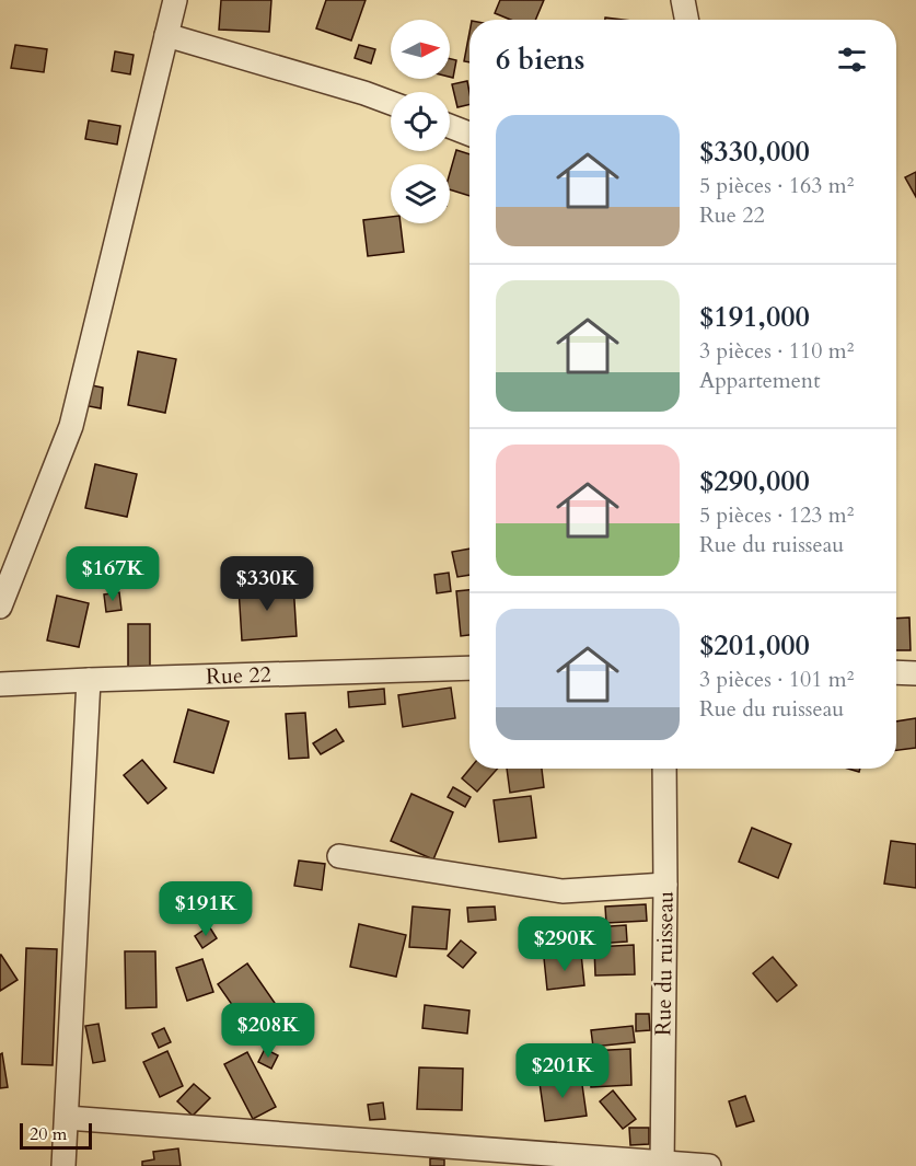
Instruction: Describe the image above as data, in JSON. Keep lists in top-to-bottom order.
{
  "streets": {
    "street": ["Rue 22", "Rue du ruisseau"]
  },
  "scale_bar": "20 m",
  "north": "right",
  "page": {
    "heading": "6 biens",
    "list": [
      {
        "name": "$330,000",
        "note": "5 pièces · 163 m² · Rue 22"
      },
      {
        "name": "$191,000",
        "note": "3 pièces · 110 m² · Appartement"
      },
      {
        "name": "$290,000",
        "note": "5 pièces · 123 m² · Rue du ruisseau"
      },
      {
        "name": "$201,000",
        "note": "3 pièces · 101 m² · Rue du ruisseau"
      }
    ],
    "price": [
      "$167K",
      "$330K",
      "$191K",
      "$290K",
      "$208K",
      "$201K"
    ],
    "scale": "20 m"
  }
}
